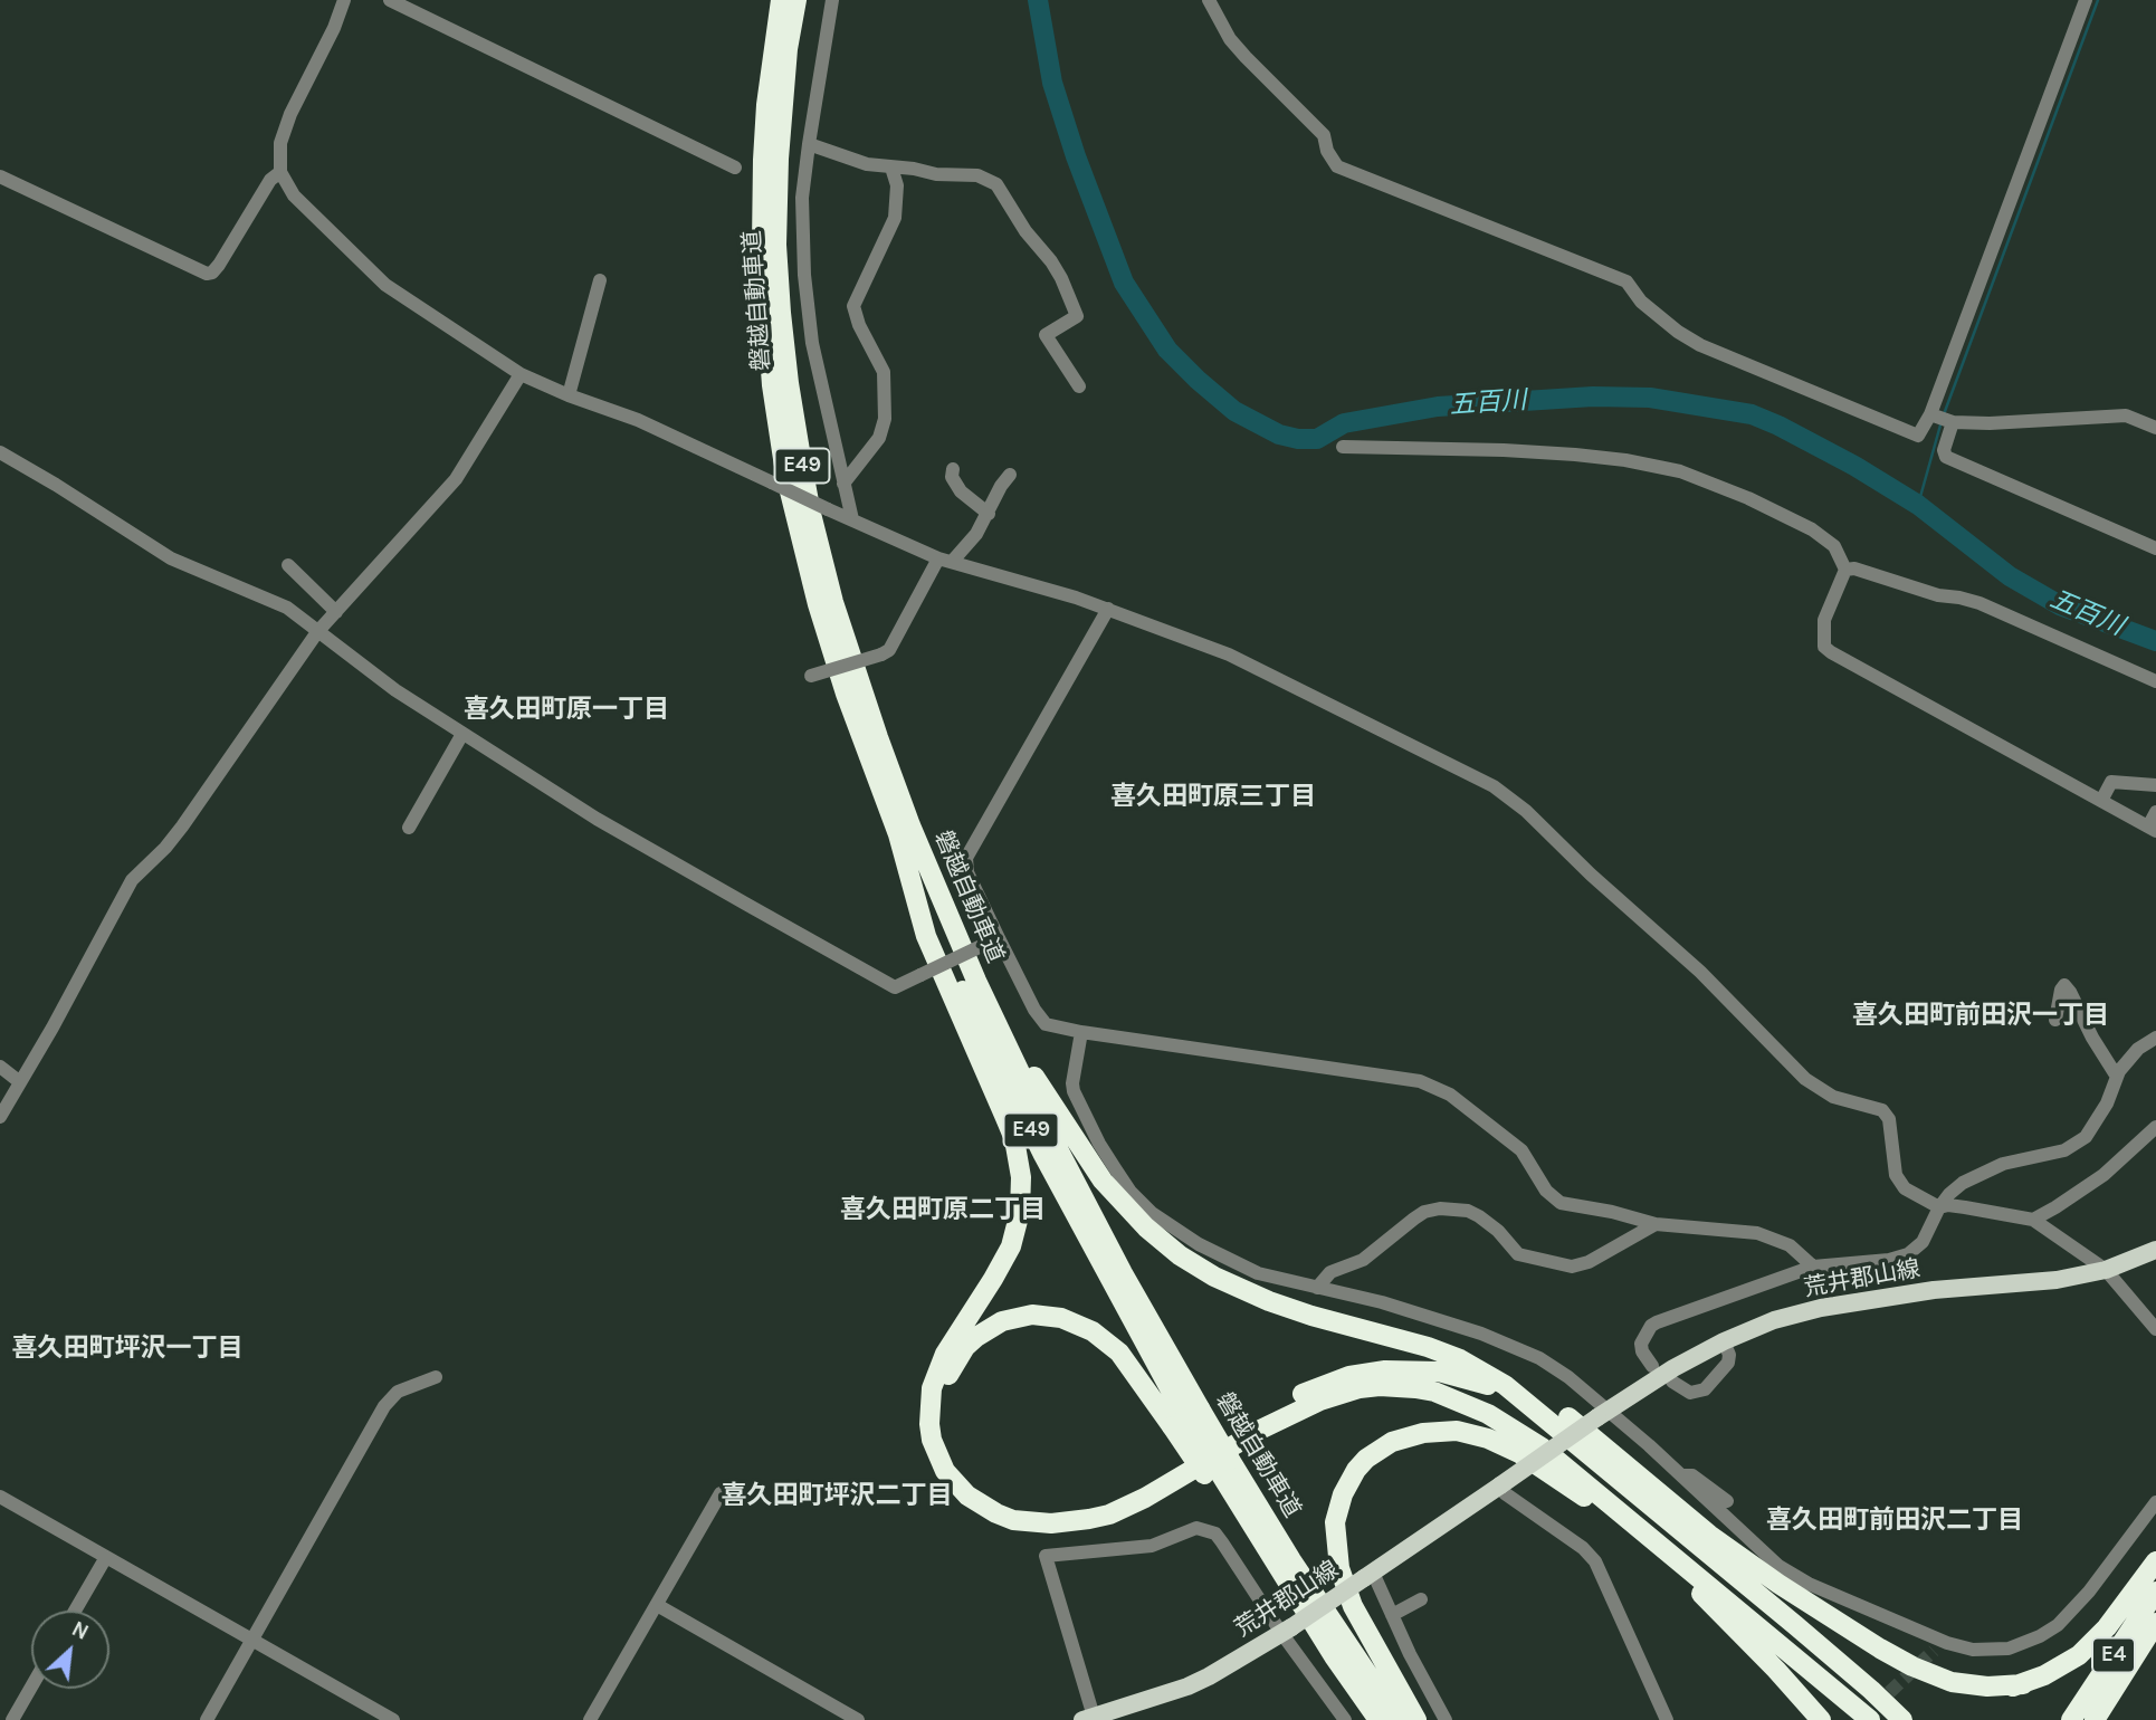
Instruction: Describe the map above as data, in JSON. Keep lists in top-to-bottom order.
{
  "streets": {
    "highway": ["磐越自動車道", "E49", "E4"],
    "main road": ["荒井郡山線"]
  },
  "districts": [
    "喜久田町原一丁目",
    "喜久田町原三丁目",
    "喜久田町前田沢一丁目",
    "喜久田町原二丁目",
    "喜久田町坪沢一丁目",
    "喜久田町坪沢二丁目",
    "喜久田町前田沢二丁目"
  ],
  "water": ["五百川"],
  "north": "top right"
}
